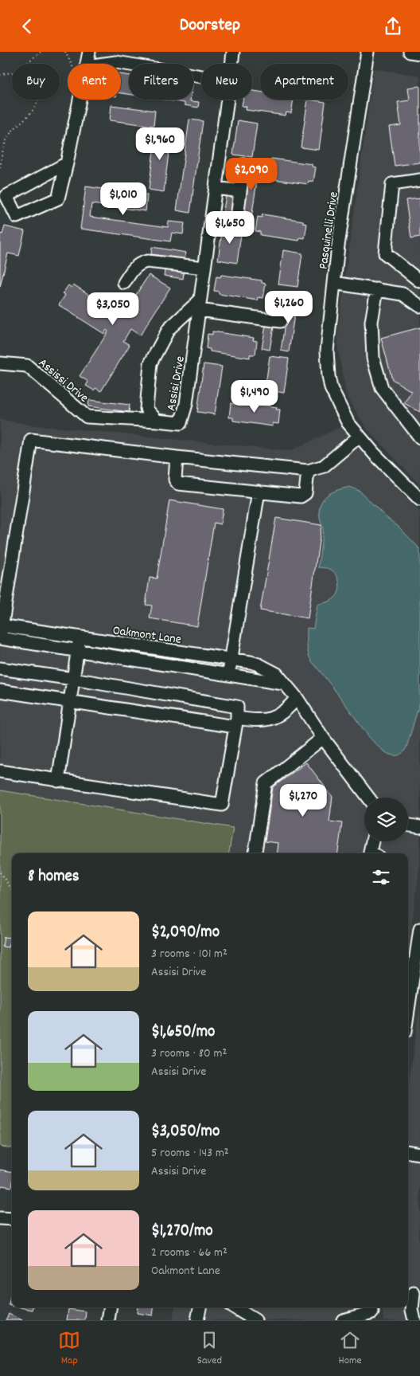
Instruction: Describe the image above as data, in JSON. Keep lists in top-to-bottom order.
{
  "streets": {
    "street": [
      "Pasquinelli Drive",
      "Assissi Drive",
      "Assisi Drive",
      "Oakmont Lane"
    ]
  },
  "crossings": [
    ["Assissi Drive", "Assisi Drive"]
  ],
  "page": {
    "header": "Doorstep",
    "chip": [
      "Buy",
      "Rent",
      "Filters",
      "New",
      "Apartment"
    ],
    "price": [
      "$1,960",
      "$2,090",
      "$1,010",
      "$1,650",
      "$1,260",
      "$3,050",
      "$1,490",
      "$1,270"
    ],
    "heading": "8 homes",
    "list": [
      {
        "name": "$2,090/mo",
        "note": "3 rooms · 101 m² · Assisi Drive"
      },
      {
        "name": "$1,650/mo",
        "note": "3 rooms · 80 m² · Assisi Drive"
      },
      {
        "name": "$3,050/mo",
        "note": "5 rooms · 143 m² · Assisi Drive"
      },
      {
        "name": "$1,270/mo",
        "note": "2 rooms · 66 m² · Oakmont Lane"
      }
    ],
    "tabs": ["Map", "Saved", "Home"]
  }
}
